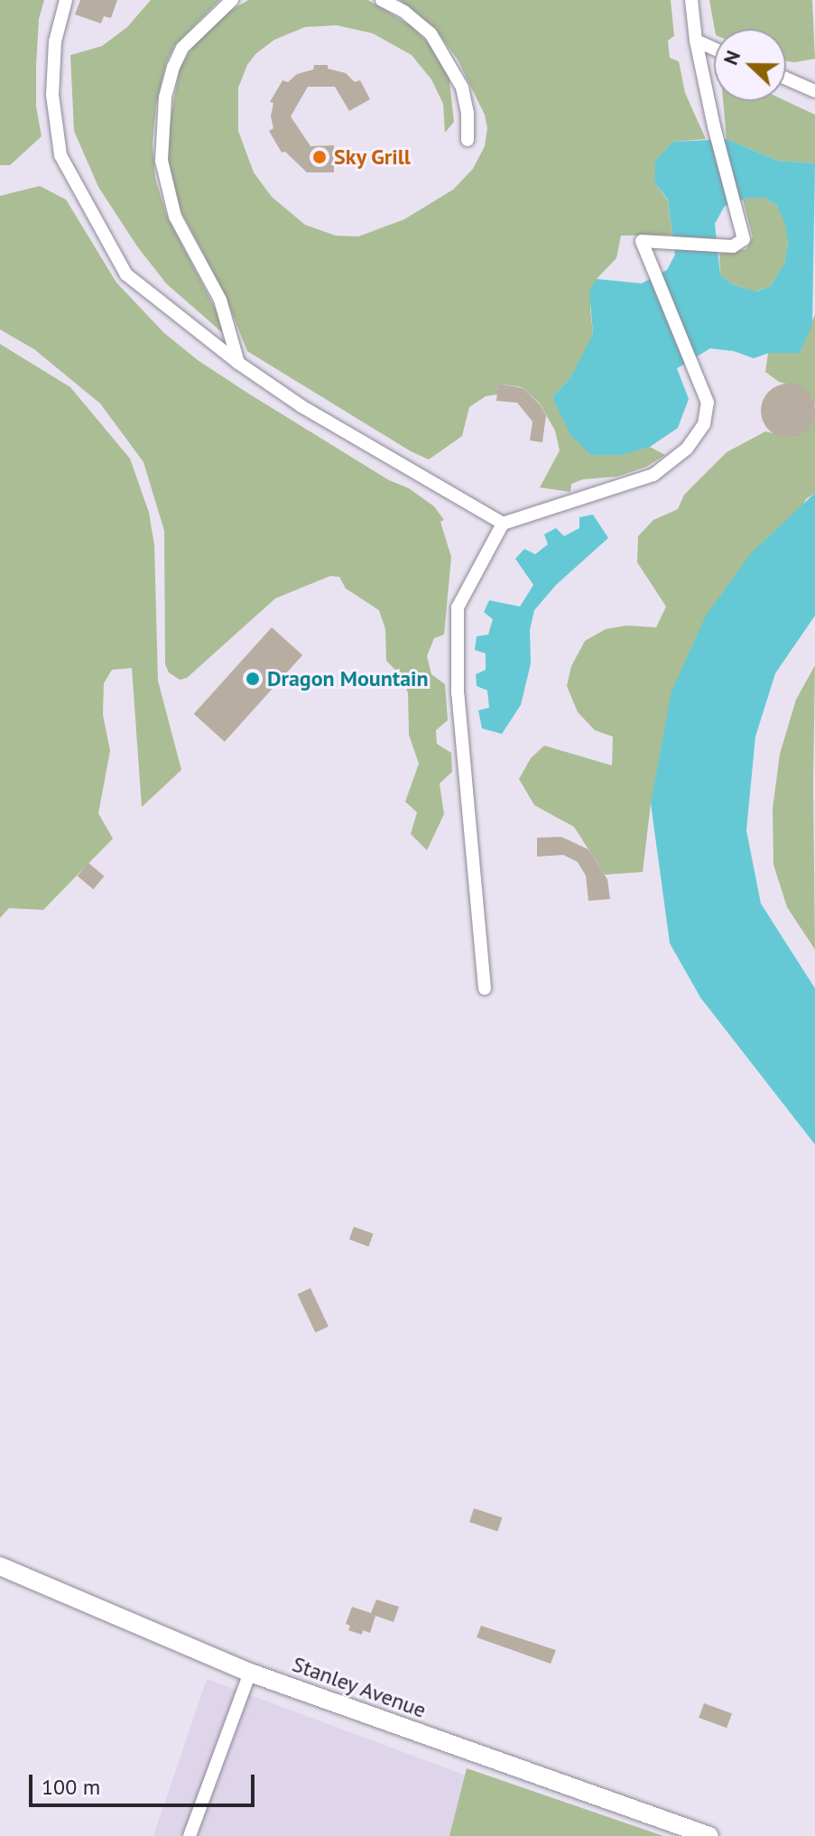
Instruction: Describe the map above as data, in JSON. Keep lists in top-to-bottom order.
{
  "streets": {
    "main road": ["Stanley Avenue"]
  },
  "places": ["Sky Grill", "Dragon Mountain"],
  "scale_bar": "100 m",
  "north": "left"
}
